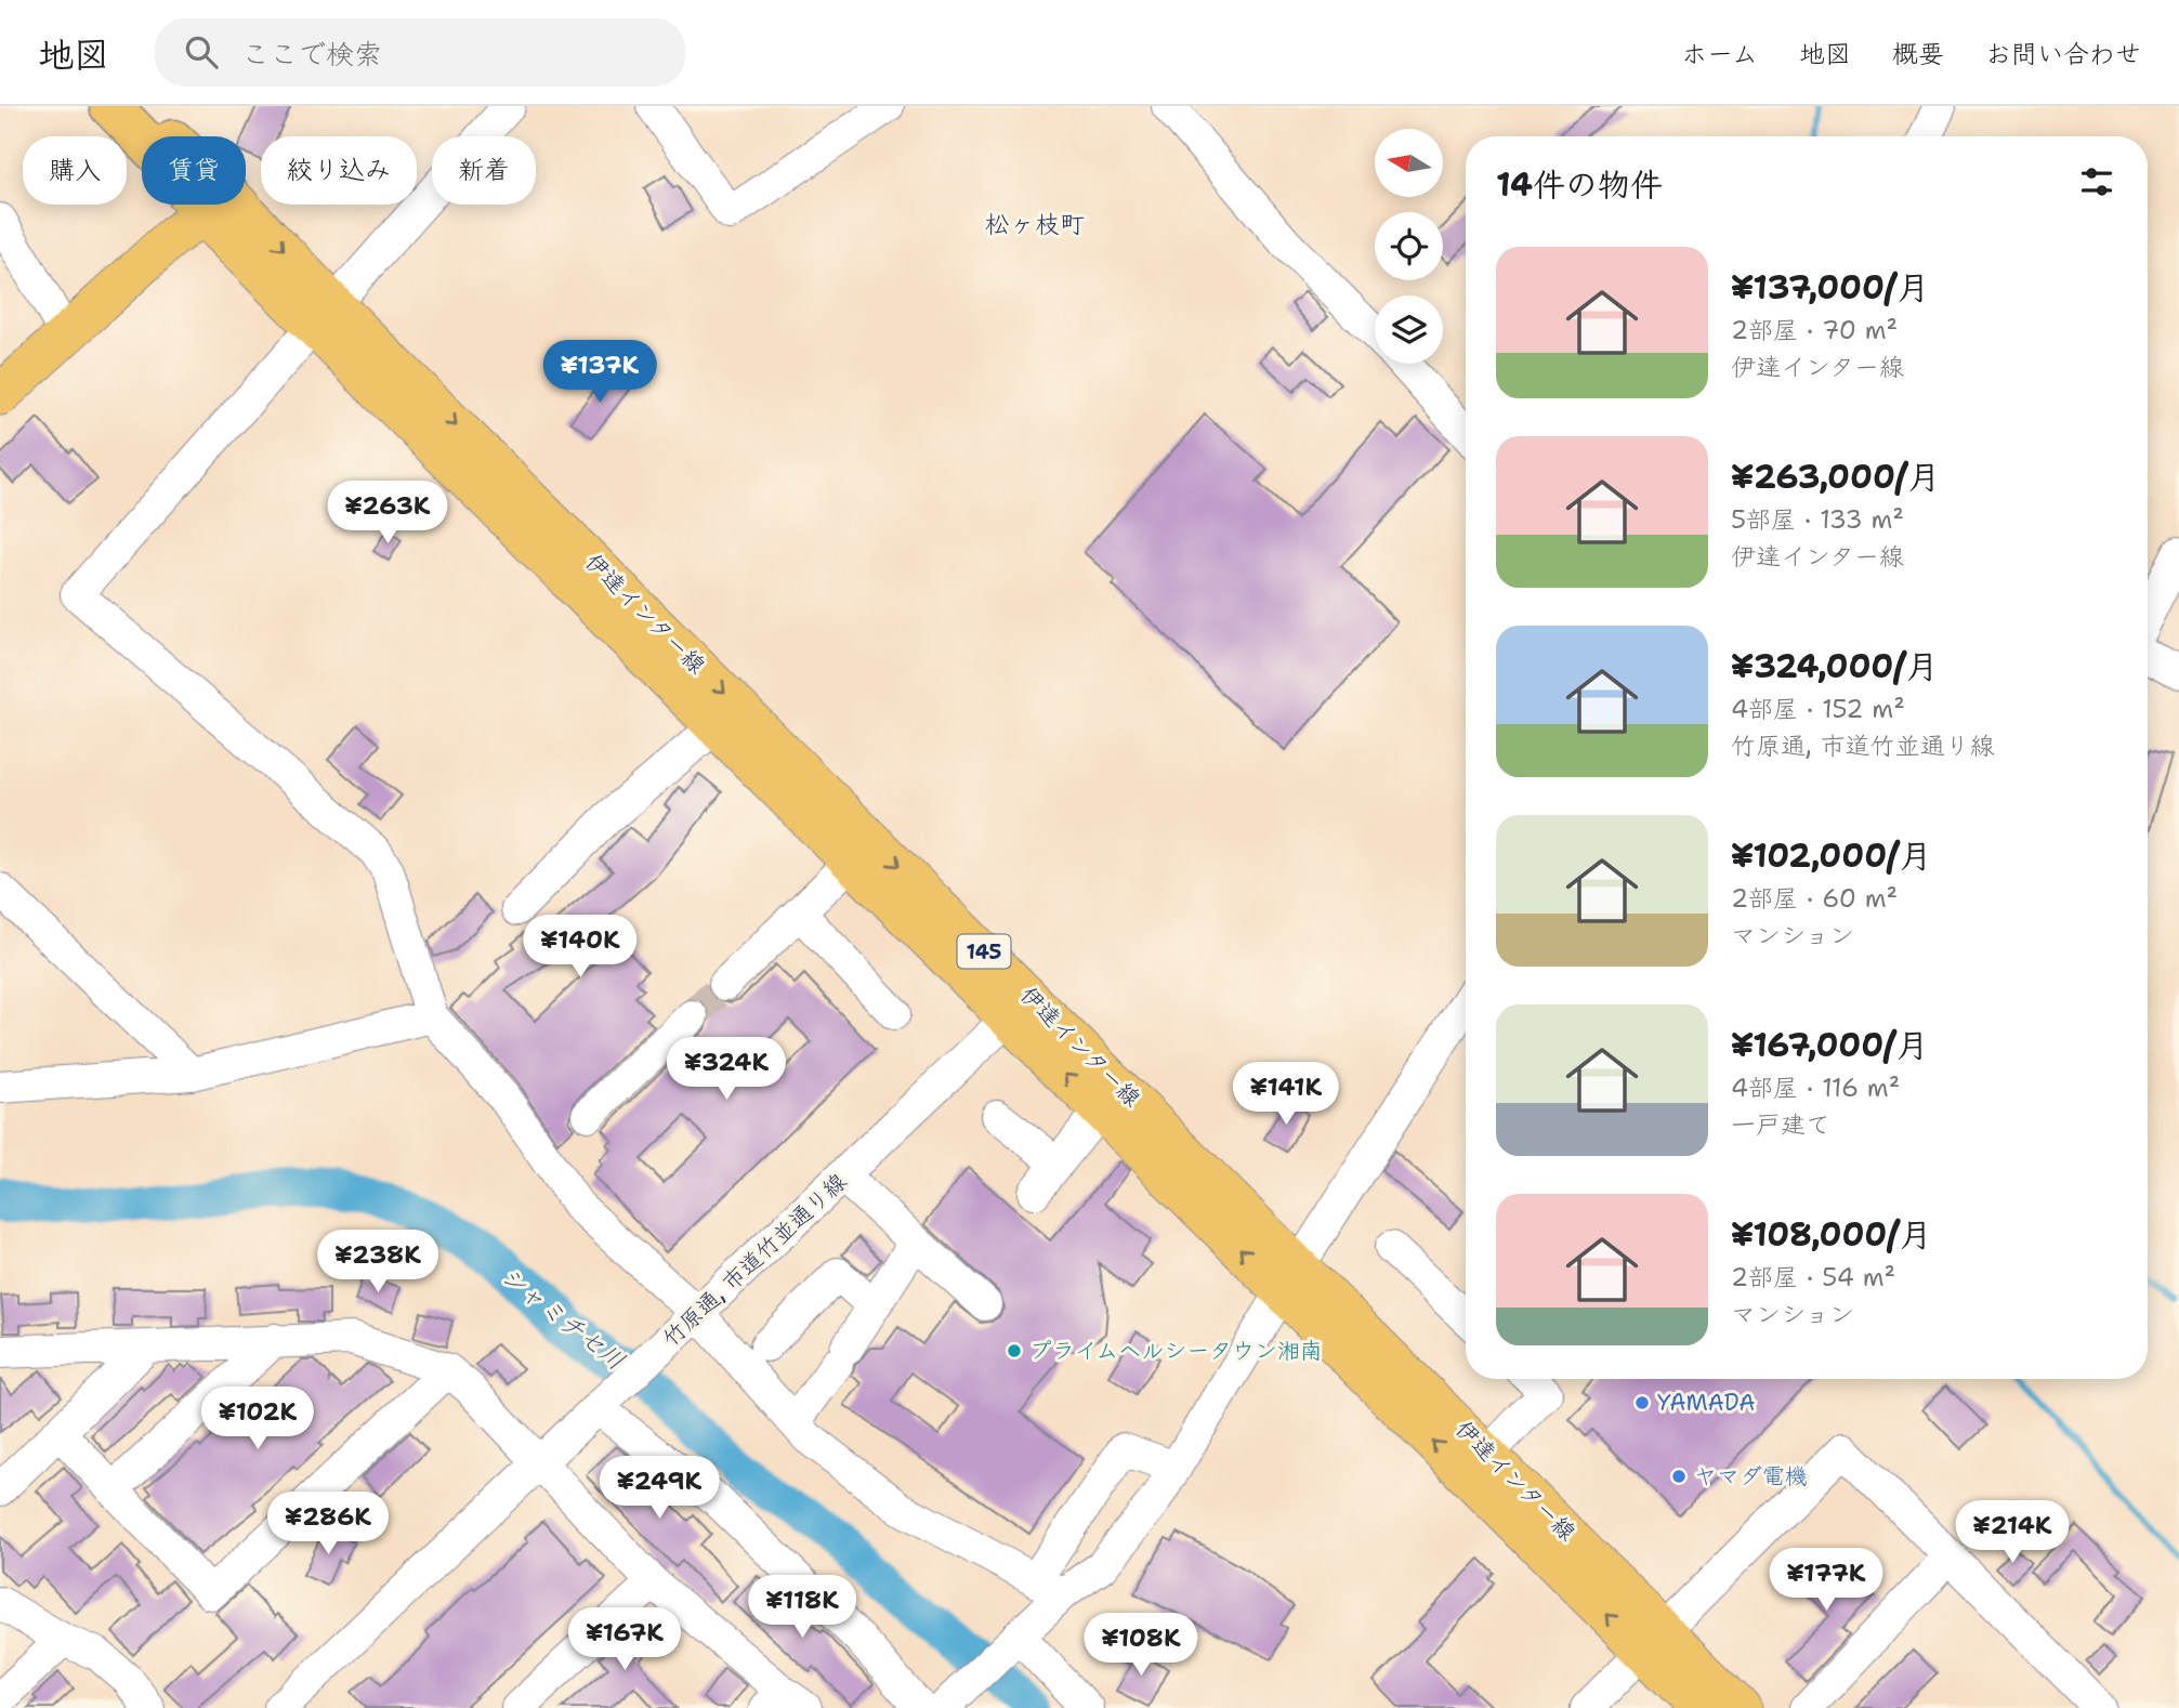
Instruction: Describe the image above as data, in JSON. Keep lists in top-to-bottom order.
{
  "streets": {
    "main road": ["伊達インター線", "145"],
    "street": ["竹原通, 市道竹並通り線"]
  },
  "crossings": [
    ["伊達インター線", "竹原通, 市道竹並通り線"]
  ],
  "districts": ["松ヶ枝町"],
  "water": ["シャミチセ川"],
  "places": ["プライムヘルシータウン湘南", "YAMADA", "ヤマダ電機"],
  "north": "left",
  "page": {
    "header": "地図",
    "search": "ここで検索",
    "nav": [
      "ホーム",
      "地図",
      "概要",
      "お問い合わせ"
    ],
    "chip": [
      "購入",
      "賃貸",
      "絞り込み",
      "新着"
    ],
    "heading": "14件の物件",
    "list": [
      {
        "name": "¥137,000/月",
        "note": "2部屋 · 70 m² · 伊達インター線"
      },
      {
        "name": "¥263,000/月",
        "note": "5部屋 · 133 m² · 伊達インター線"
      },
      {
        "name": "¥324,000/月",
        "note": "4部屋 · 152 m² · 竹原通, 市道竹並通り線"
      },
      {
        "name": "¥102,000/月",
        "note": "2部屋 · 60 m² · マンション"
      },
      {
        "name": "¥167,000/月",
        "note": "4部屋 · 116 m² · 一戸建て"
      },
      {
        "name": "¥108,000/月",
        "note": "2部屋 · 54 m² · マンション"
      }
    ],
    "price": [
      "¥137K",
      "¥263K",
      "¥140K",
      "¥324K",
      "¥141K",
      "¥238K",
      "¥102K",
      "¥249K",
      "¥286K",
      "¥214K",
      "¥177K",
      "¥118K",
      "¥167K",
      "¥108K"
    ]
  }
}
